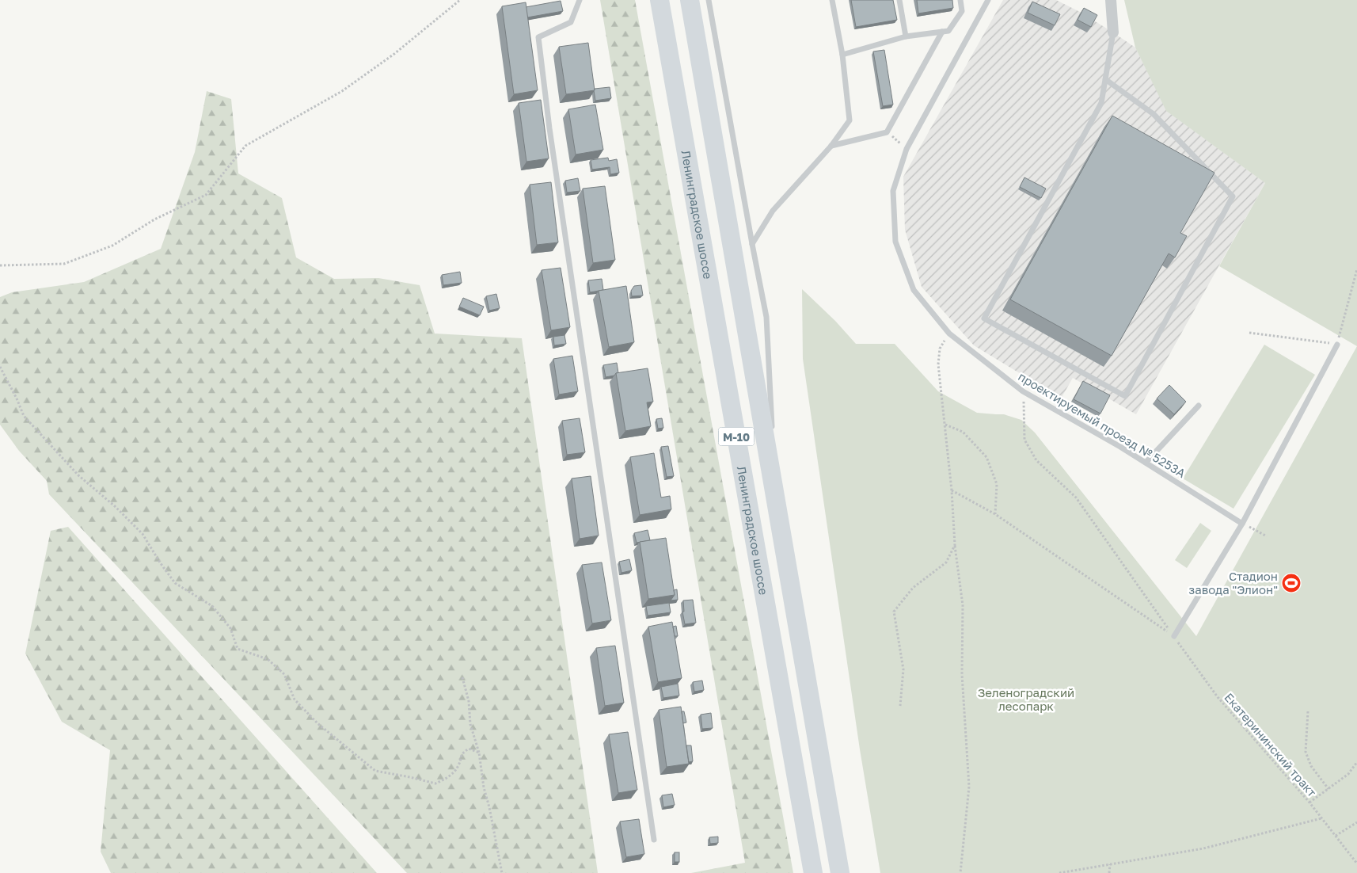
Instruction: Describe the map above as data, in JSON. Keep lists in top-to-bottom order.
{
  "streets": {
    "highway": ["Ленинградское шоссе", "М-10"],
    "lane": ["проектируемый проезд № 5253А"],
    "path": ["Екатерининский тракт"]
  },
  "crossings": [
    ["проектируемый проезд № 5253А", "Екатерининский тракт"]
  ],
  "parks": ["Зеленоградский лесопарк"],
  "places": {
    "sports": ["Стадион завода \"Элион\""]
  }
}
